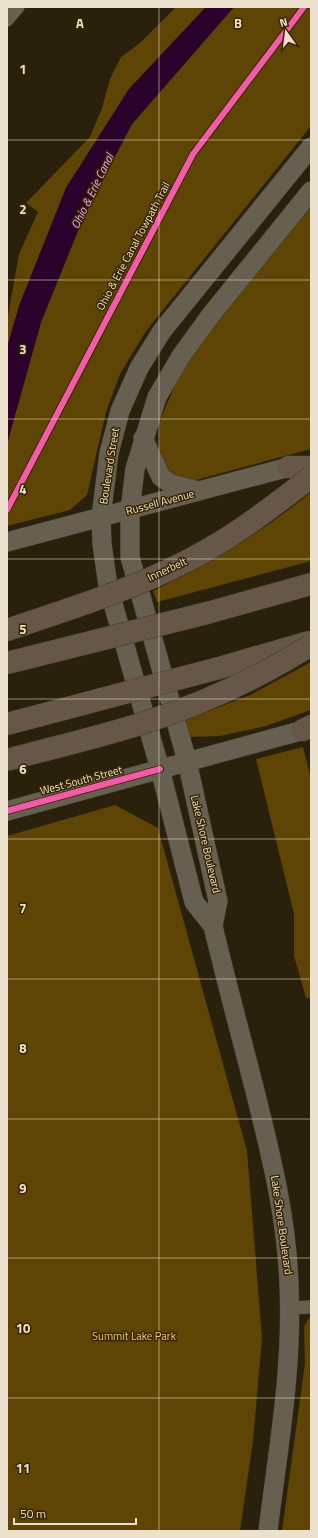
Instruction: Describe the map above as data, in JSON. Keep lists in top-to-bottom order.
{
  "streets": {
    "highway": ["Innerbelt"],
    "main road": [
      "Boulevard Street",
      "Russell Avenue",
      "West South Street",
      "Lake Shore Boulevard"
    ],
    "cycle path": ["Ohio & Erie Canal Towpath Trail"]
  },
  "crossings": [
    ["Boulevard Street", "Russell Avenue"],
    ["Boulevard Street", "West South Street"],
    ["Boulevard Street", "Lake Shore Boulevard"],
    ["West South Street", "Lake Shore Boulevard"]
  ],
  "water": ["Ohio & Erie Canal"],
  "parks": ["Summit Lake Park"],
  "scale_bar": "50 m",
  "north": "top",
  "grid": {
    "columns": ["A", "B"],
    "rows": [
      "1",
      "2",
      "3",
      "4",
      "5",
      "6",
      "7",
      "8",
      "9",
      "10",
      "11"
    ]
  }
}
